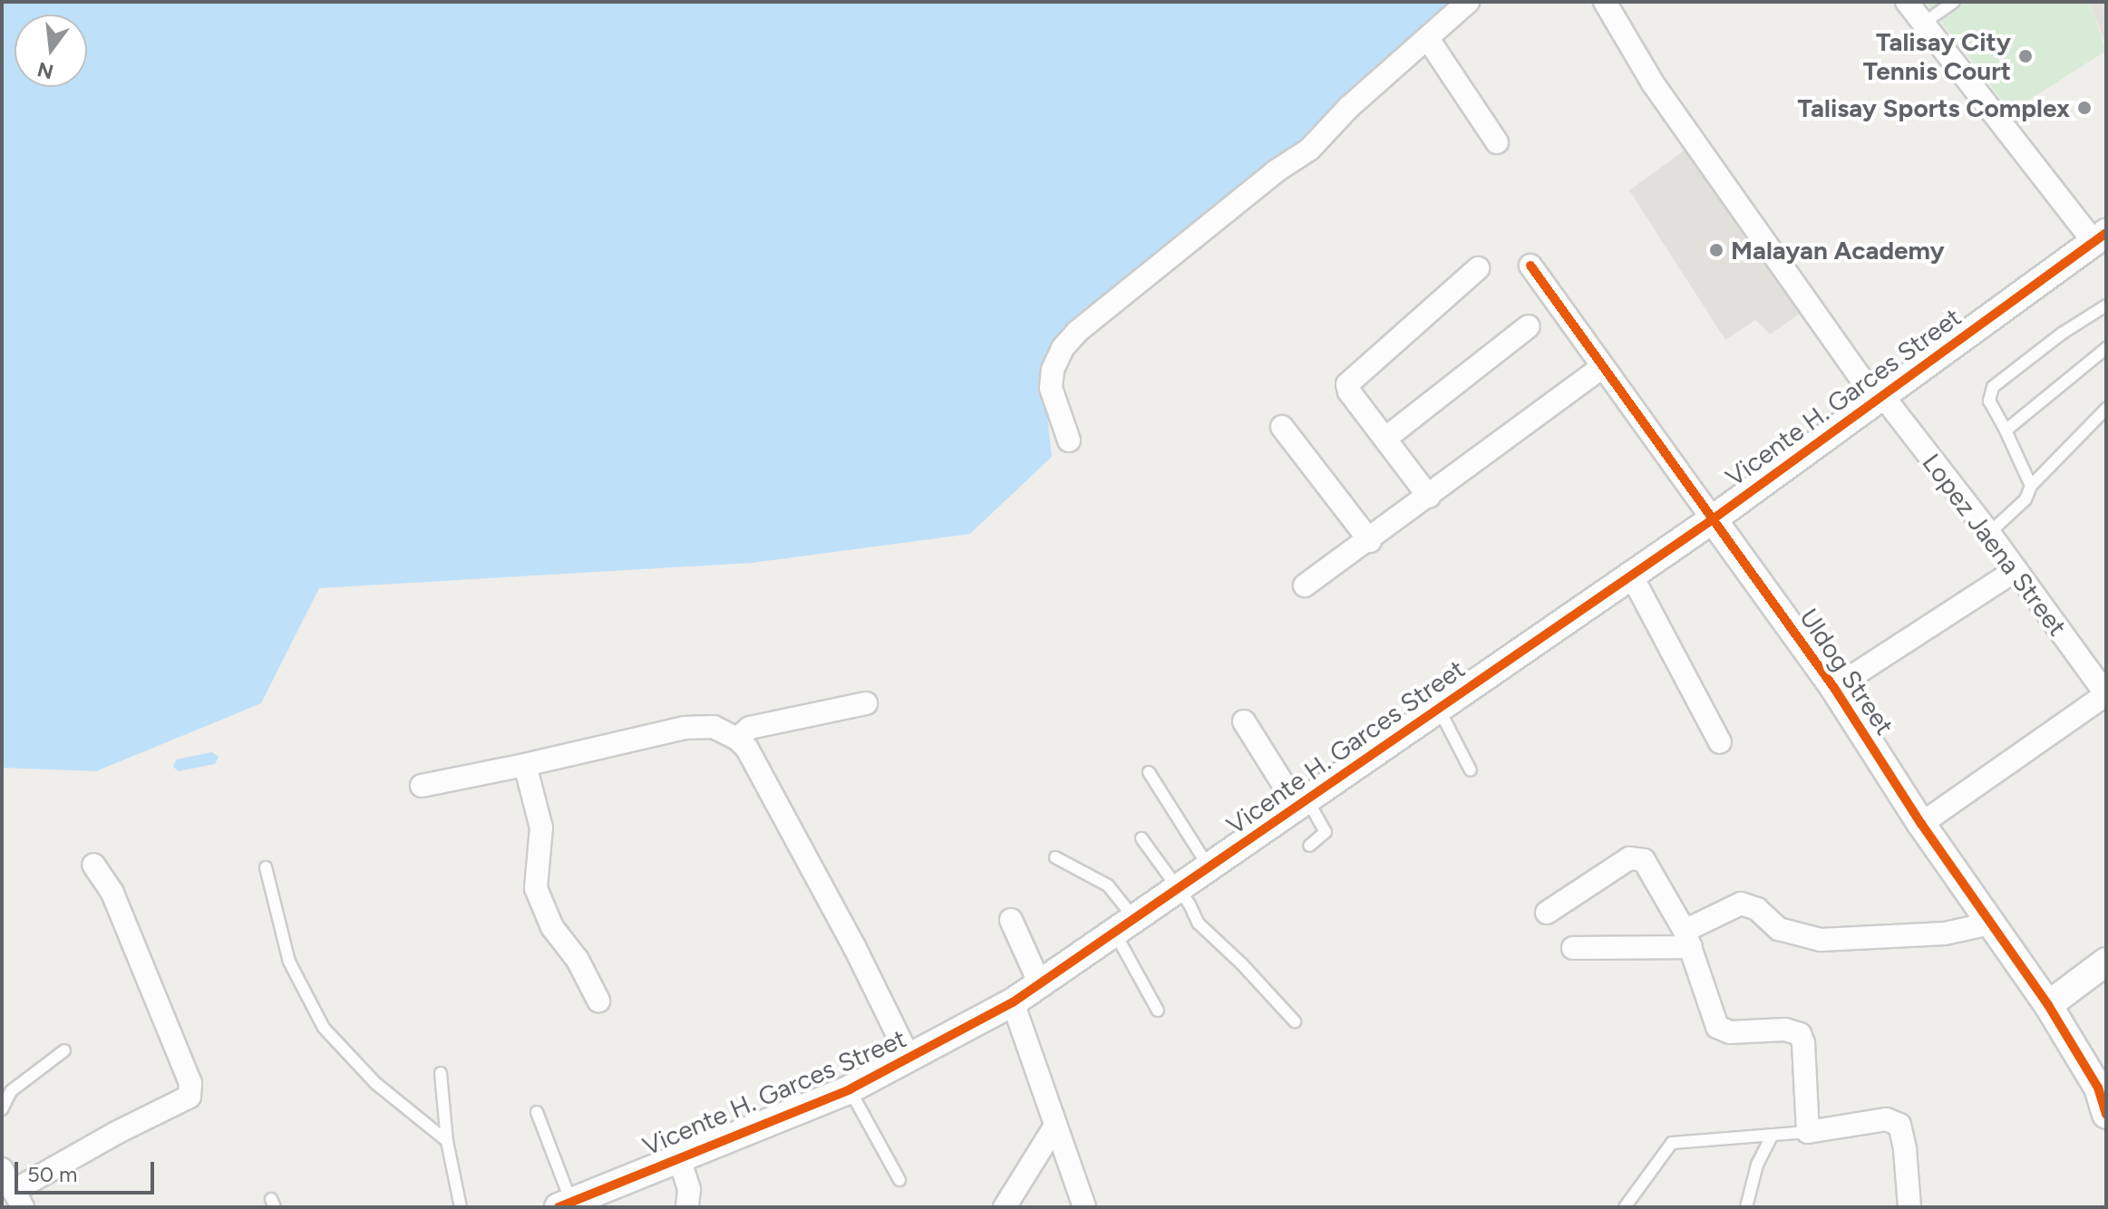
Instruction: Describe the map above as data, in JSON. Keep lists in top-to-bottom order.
{
  "streets": {
    "street": ["Vicente H. Garces Street", "Lopez Jaena Street", "Uldog Street"]
  },
  "crossings": [
    ["Vicente H. Garces Street", "Lopez Jaena Street"],
    ["Vicente H. Garces Street", "Uldog Street"]
  ],
  "places": ["Talisay City Tennis Court", "Talisay Sports Complex", "Malayan Academy"],
  "scale_bar": "50 m",
  "north": "bottom"
}
